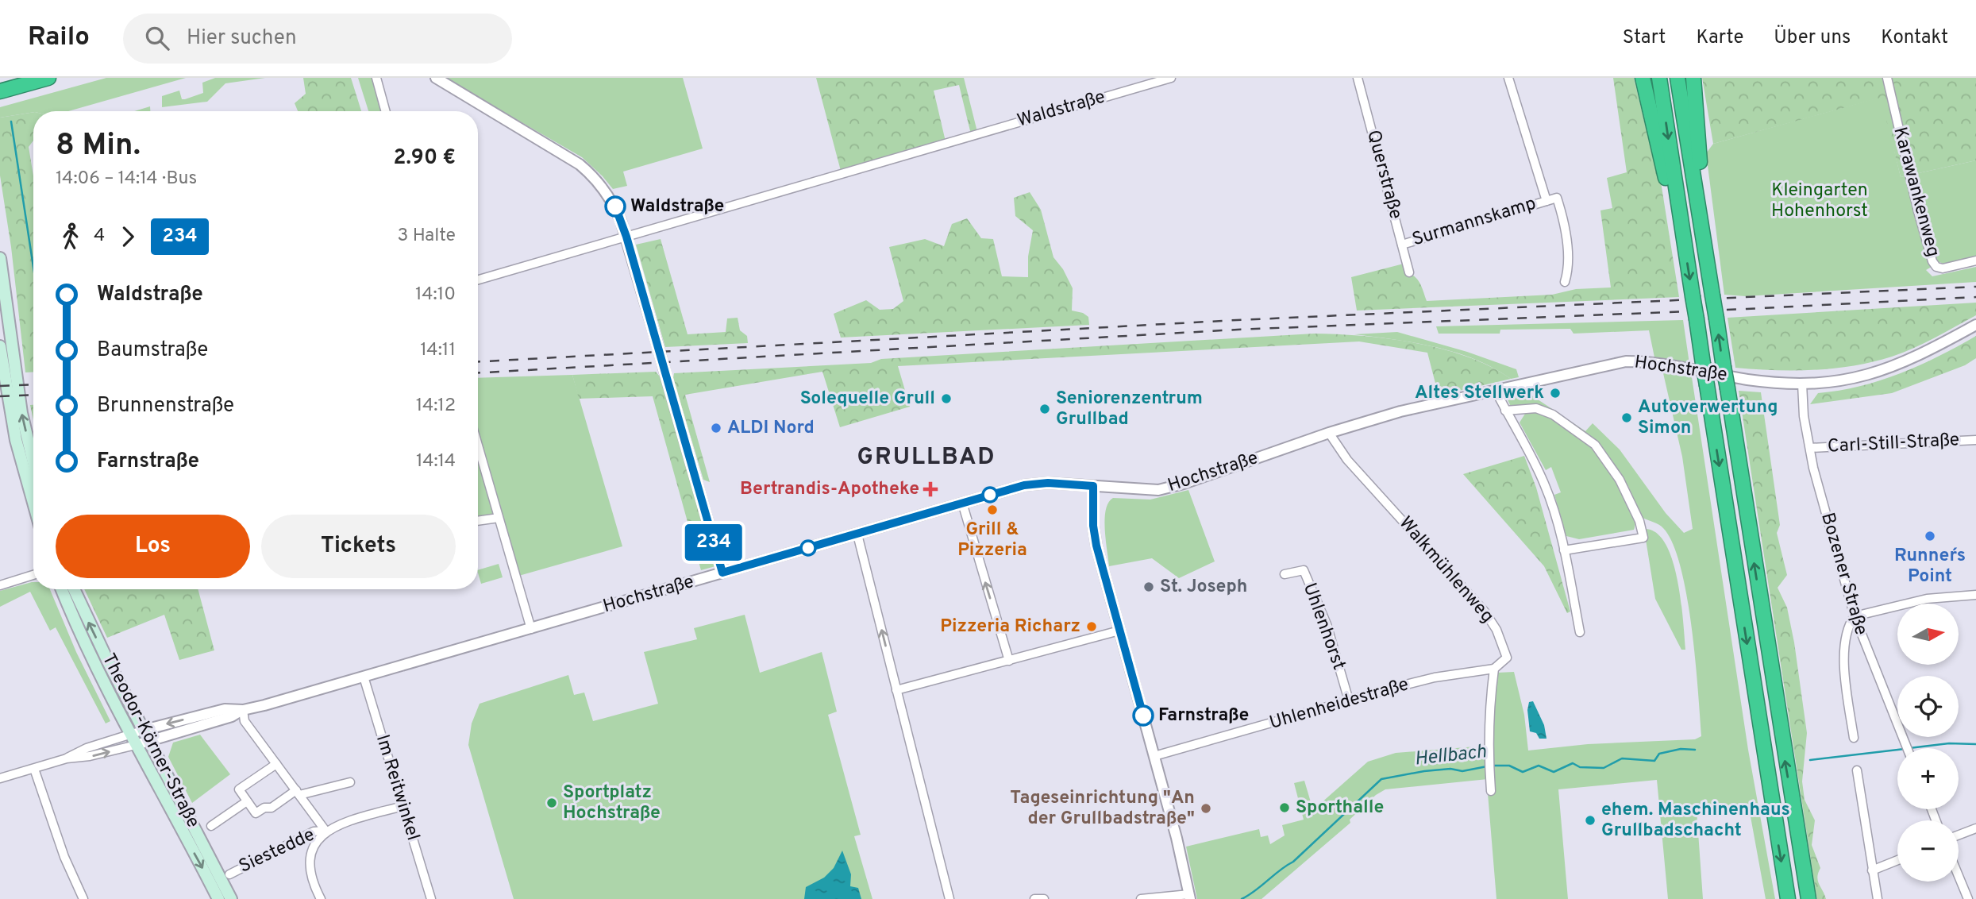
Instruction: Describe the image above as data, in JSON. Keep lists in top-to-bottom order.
{
  "streets": {
    "main road": ["Theodor-Körner-Straße"],
    "street": [
      "Waldstraße",
      "Querstraße",
      "Karawankenweg",
      "Surmannskamp",
      "Hochstraße",
      "Carl-Still-Straße",
      "Walkmühlenweg",
      "Bozener Straße",
      "Uhlenhorst",
      "Uhlenheidestraße",
      "Im Reitwinkel",
      "Siestedde"
    ]
  },
  "crossings": [
    ["Querstraße", "Surmannskamp"],
    ["Hochstraße", "Walkmühlenweg"],
    ["Hochstraße", "Bozener Straße"],
    ["Hochstraße", "Theodor-Körner-Straße"],
    ["Hochstraße", "Im Reitwinkel"],
    ["Carl-Still-Straße", "Bozener Straße"],
    ["Walkmühlenweg", "Uhlenheidestraße"],
    ["Uhlenhorst", "Uhlenheidestraße"],
    ["Im Reitwinkel", "Siestedde"]
  ],
  "districts": ["GRULLBAD"],
  "water": ["Hellbach"],
  "parks": ["Kleingarten Hohenhorst"],
  "places": {
    "other": [
      "Waldstraße",
      "Altes Stellwerk",
      "Solequelle Grull",
      "Seniorenzentrum Grullbad",
      "Autoverwertung Simon",
      "ALDI Nord",
      "Grill & Pizzeria",
      "Runner´s Point",
      "St. Joseph",
      "Pizzeria Richarz",
      "Farnstraße",
      "Sportplatz Hochstraße",
      "Sporthalle",
      "Tageseinrichtung \"An der Grullbadstraße\"",
      "ehem. Maschinenhaus Grullbadschacht"
    ],
    "health": ["Bertrandis-Apotheke"]
  },
  "lines": ["bus line 234"],
  "north": "right",
  "page": {
    "header": "Railo",
    "search": "Hier suchen",
    "nav": [
      "Start",
      "Karte",
      "Über uns",
      "Kontakt"
    ],
    "on_map": "234",
    "heading": ["8 Min.", "14:06 – 14:14 · Bus", "2.90 €"],
    "legs": ["4", "234", "3 Halte"],
    "list": [
      {
        "name": "Waldstraße",
        "value": "14:10"
      },
      {
        "name": "Baumstraße",
        "value": "14:11"
      },
      {
        "name": "Brunnenstraße",
        "value": "14:12"
      },
      {
        "name": "Farnstraße",
        "value": "14:14"
      }
    ],
    "buttons": ["Los", "Tickets"],
    "map_buttons": ["+", "−"]
  }
}
